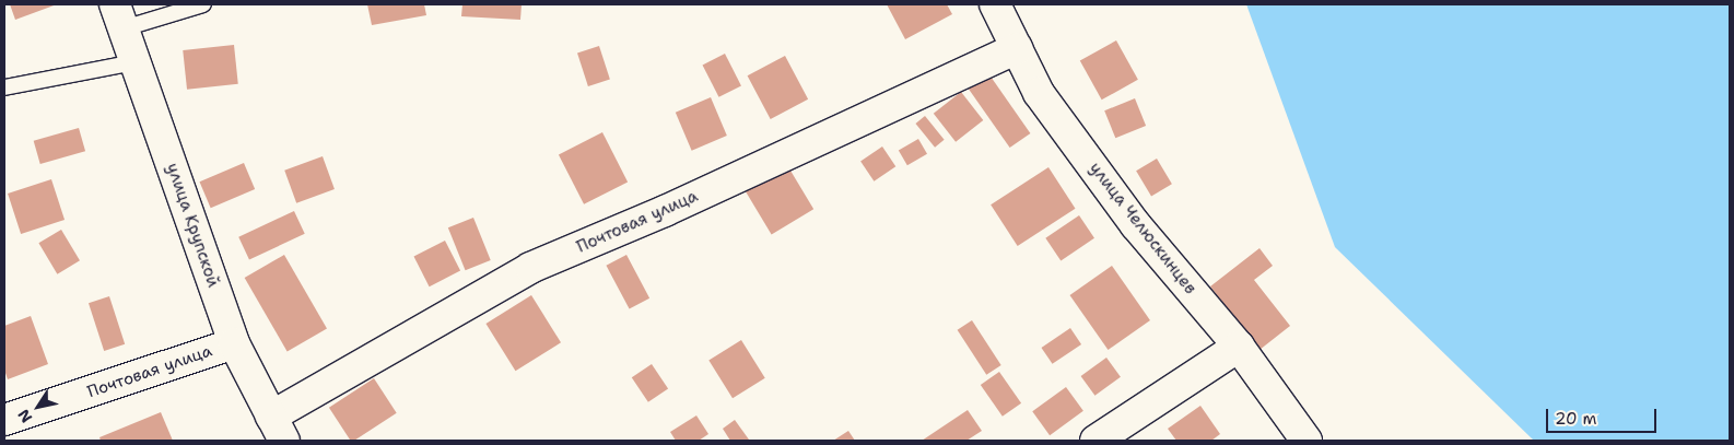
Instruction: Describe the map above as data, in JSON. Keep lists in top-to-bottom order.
{
  "streets": {
    "street": ["Почтовая улица", "улица Крупской", "улица Челюскинцев"]
  },
  "crossings": [
    ["Почтовая улица", "улица Крупской"],
    ["Почтовая улица", "улица Челюскинцев"]
  ],
  "scale_bar": "20 m",
  "north": "bottom left"
}
